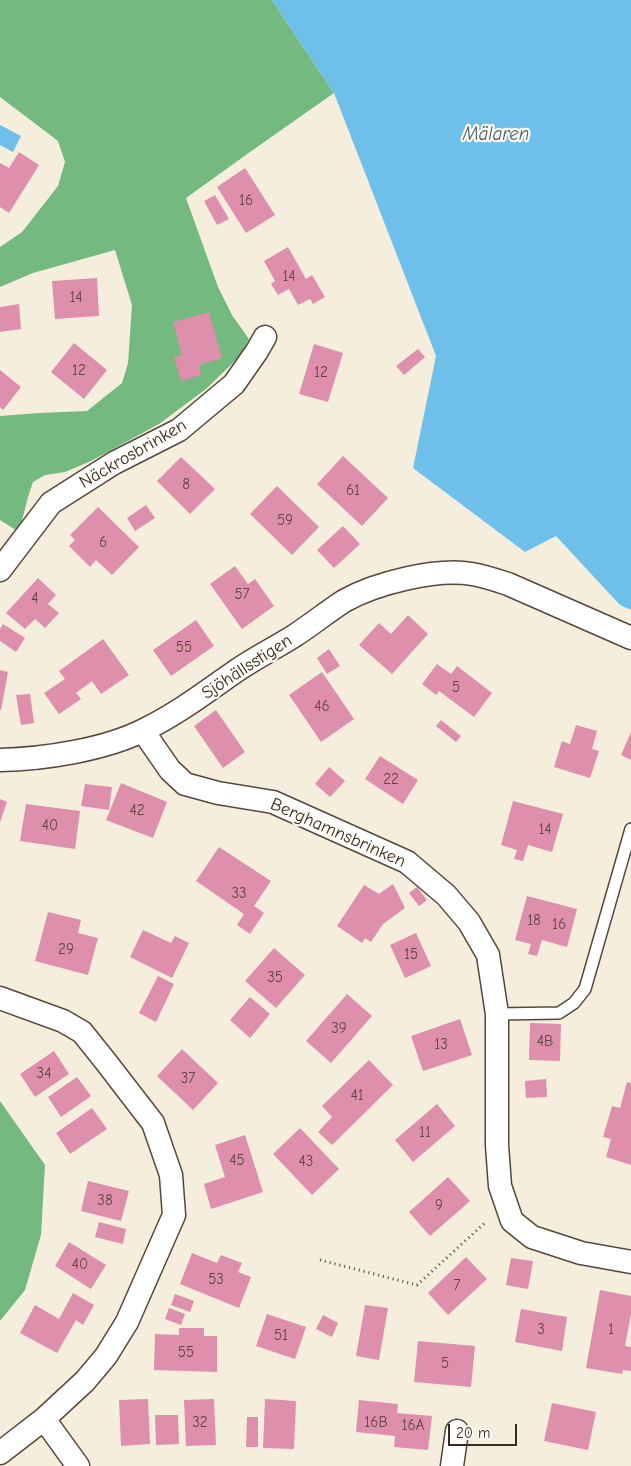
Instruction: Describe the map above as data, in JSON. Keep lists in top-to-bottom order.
{
  "streets": {
    "street": ["Näckrosbrinken", "Sjöhällsstigen", "Berghamnsbrinken"]
  },
  "crossings": [
    ["Sjöhällsstigen", "Berghamnsbrinken"]
  ],
  "water": ["Mälaren"],
  "house_numbers": [
    "16",
    "14",
    "14",
    "12",
    "12",
    "8",
    "61",
    "59",
    "6",
    "57",
    "4",
    "55",
    "5",
    "46",
    "22",
    "42",
    "40",
    "14",
    "33",
    "18",
    "16",
    "29",
    "15",
    "35",
    "39",
    "4B",
    "13",
    "34",
    "37",
    "41",
    "11",
    "45",
    "43",
    "38",
    "9",
    "40",
    "53",
    "7",
    "3",
    "1",
    "51",
    "55",
    "5",
    "32",
    "16B",
    "16A"
  ],
  "scale_bar": "20 m"
}
